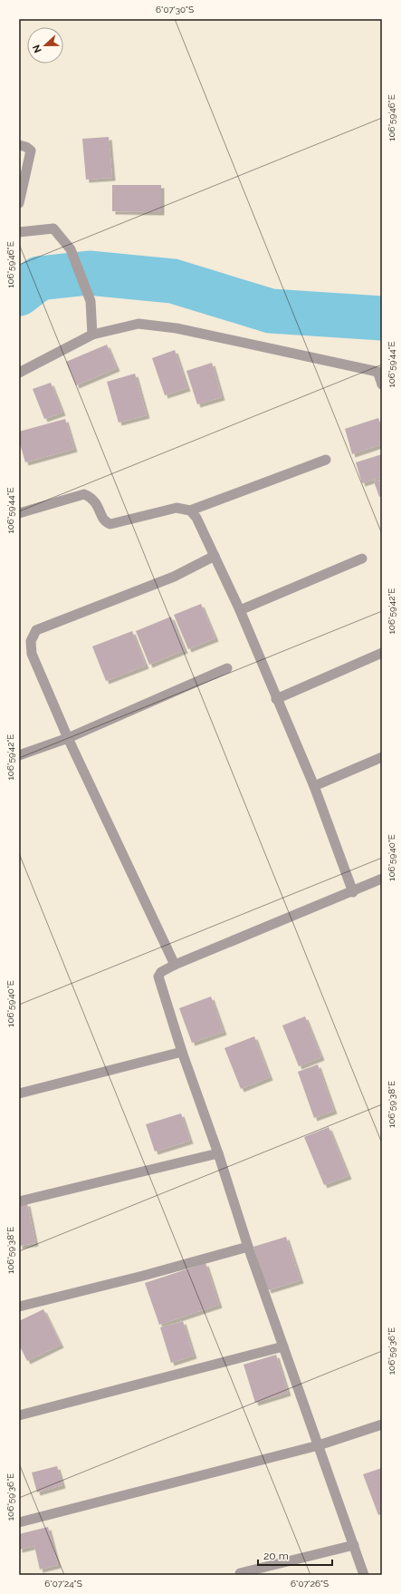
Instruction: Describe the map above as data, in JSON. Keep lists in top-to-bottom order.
{
  "scale_bar": "20 m",
  "north": "left",
  "coordinates": [
    "6°07'30\"S",
    "106°59'46\"E",
    "106°59'44\"E",
    "106°59'42\"E",
    "106°59'40\"E",
    "106°59'38\"E",
    "106°59'36\"E",
    "6°07'24\"S",
    "6°07'26\"S"
  ]
}
